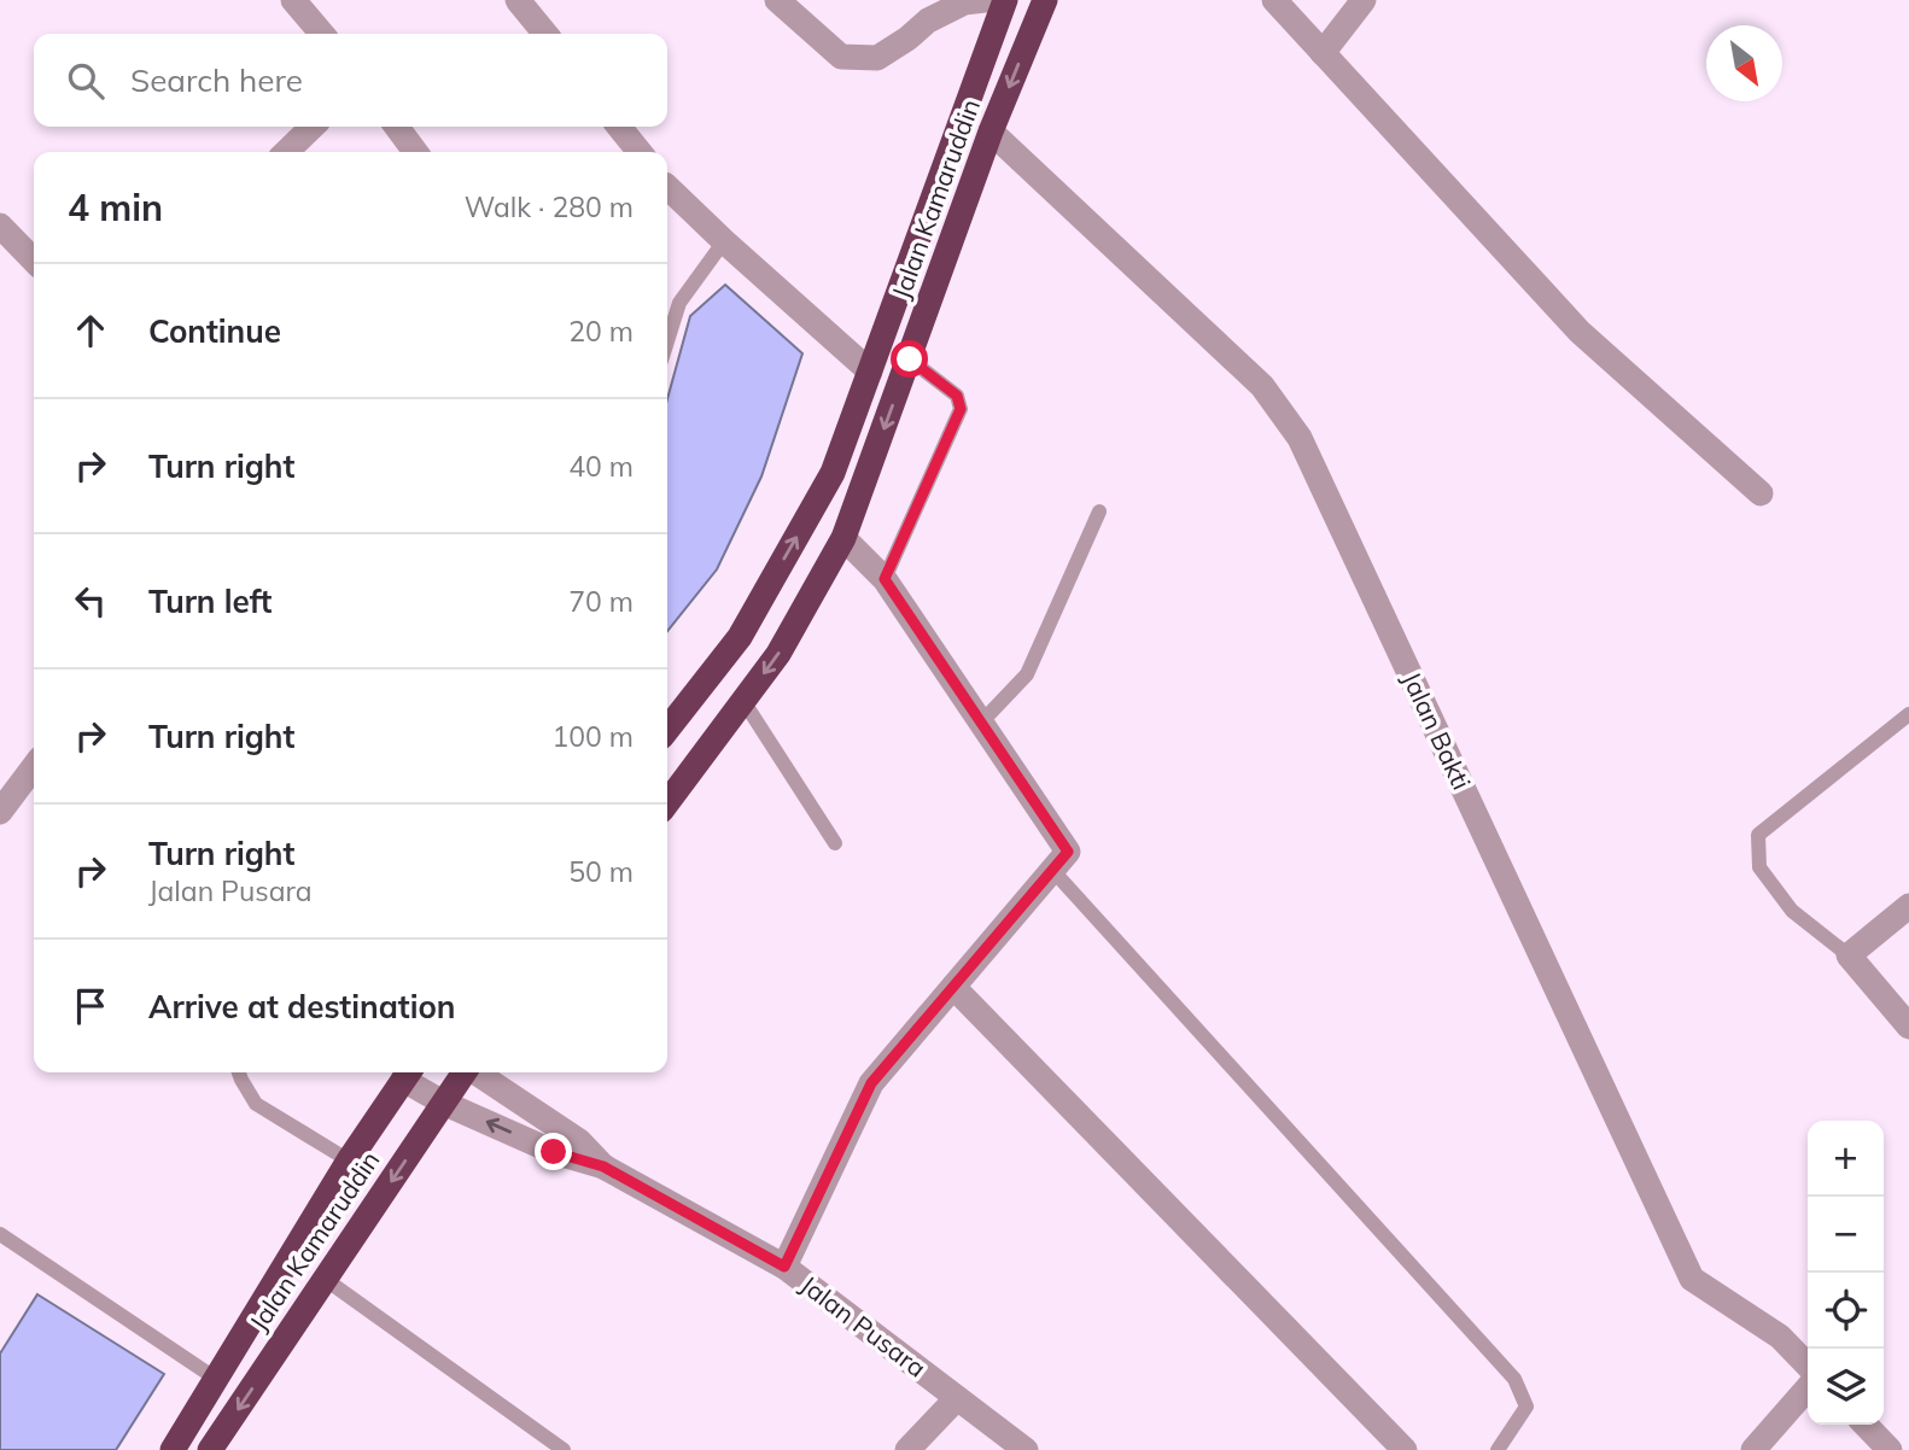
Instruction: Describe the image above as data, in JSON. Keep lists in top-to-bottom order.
{
  "streets": {
    "highway": ["Jalan Kamaruddin"],
    "street": ["Jalan Bakti", "Jalan Pusara"]
  },
  "crossings": [
    ["Jalan Kamaruddin", "Jalan Bakti"],
    ["Jalan Kamaruddin", "Jalan Pusara"]
  ],
  "north": "bottom right",
  "page": {
    "search": "Search here",
    "heading": ["4 min", "Walk · 280 m"],
    "list": [
      ["Continue", "20 m"],
      ["Turn right", "40 m"],
      ["Turn left", "70 m"],
      ["Turn right", "100 m"],
      ["Turn right", "Jalan Pusara", "50 m"],
      "Arrive at destination"
    ],
    "map_buttons": ["+", "−"]
  }
}
